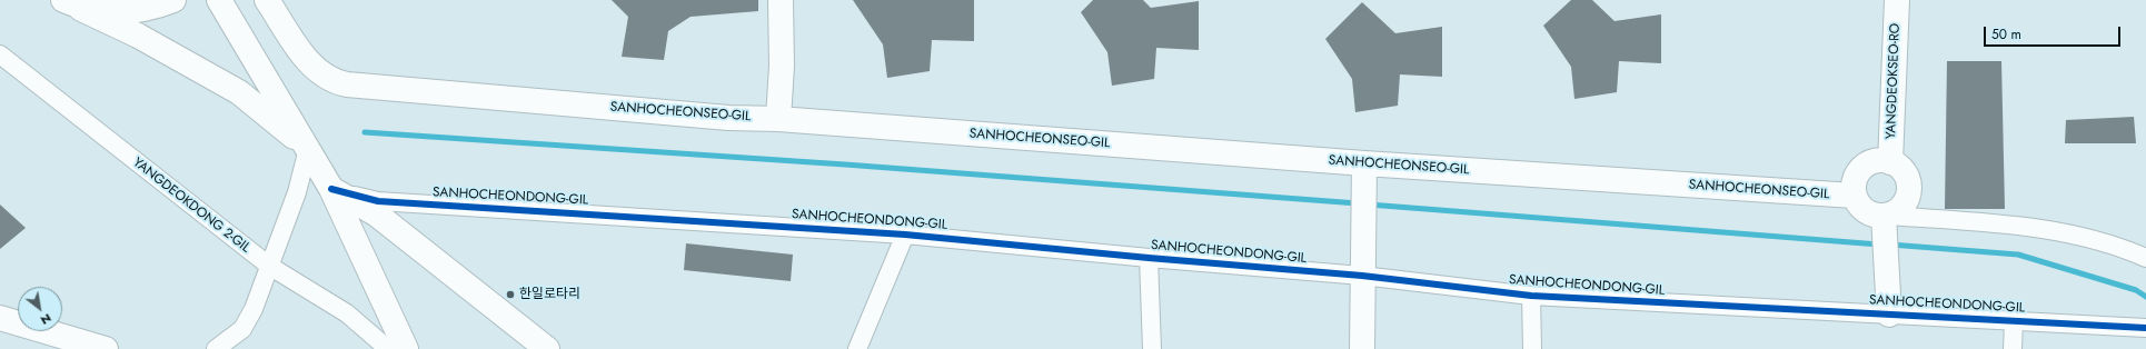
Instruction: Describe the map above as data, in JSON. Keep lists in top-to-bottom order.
{
  "streets": {
    "street": [
      "YANGDEOKSEO-RO",
      "SANHOCHEONSEO-GIL",
      "SANHOCHEONDONG-GIL",
      "YANGDEOKDONG 2-GIL"
    ]
  },
  "crossings": [
    ["YANGDEOKSEO-RO", "SANHOCHEONSEO-GIL"]
  ],
  "places": ["한일로타리"],
  "scale_bar": "50 m",
  "north": "bottom right"
}
